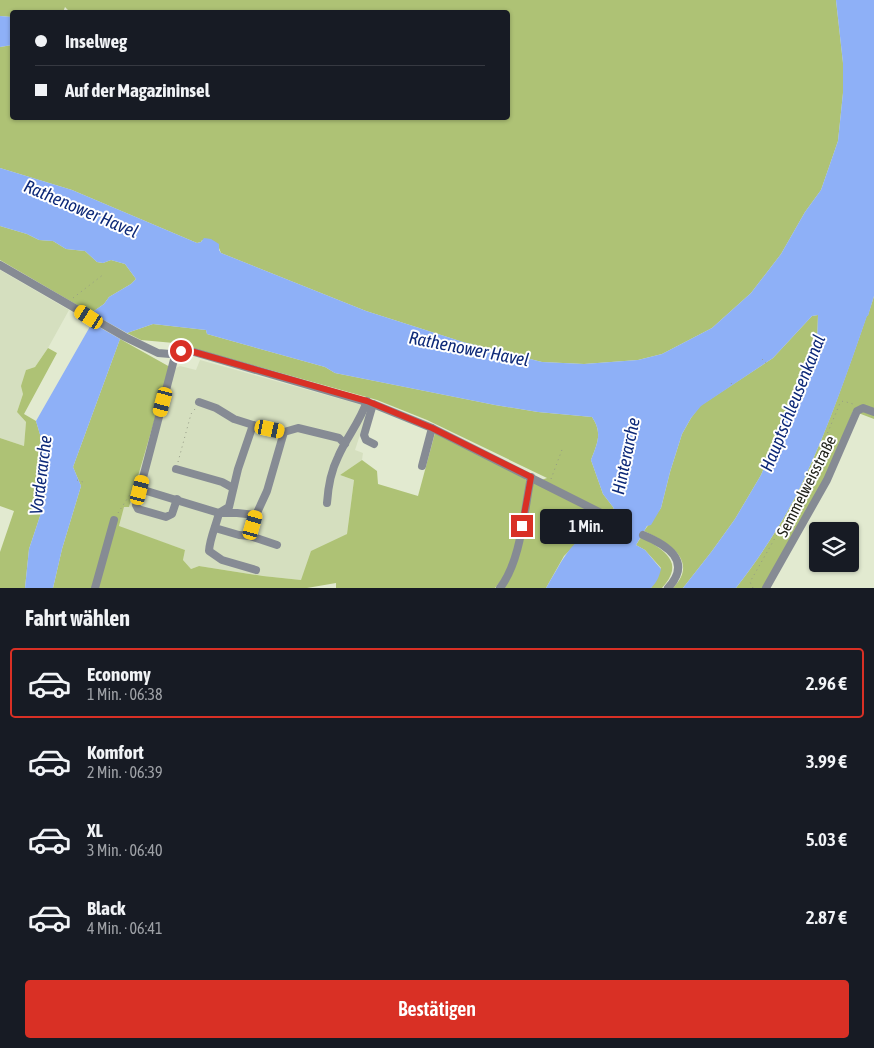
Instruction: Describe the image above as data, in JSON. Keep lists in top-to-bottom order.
{
  "streets": {
    "street": ["Semmelweisstraße"]
  },
  "water": [
    "Rathenower Havel",
    "Hauptschleusenkanal",
    "Hinterarche",
    "Vorderarche"
  ],
  "page": {
    "banner": ["Inselweg", "Auf der Magazininsel"],
    "bubble": "1 Min.",
    "heading": "Fahrt wählen",
    "list": [
      {
        "name": "Economy",
        "note": "1 Min. · 06:38",
        "value": "2.96 €"
      },
      {
        "name": "Komfort",
        "note": "2 Min. · 06:39",
        "value": "3.99 €"
      },
      {
        "name": "XL",
        "note": "3 Min. · 06:40",
        "value": "5.03 €"
      },
      {
        "name": "Black",
        "note": "4 Min. · 06:41",
        "value": "2.87 €"
      }
    ],
    "buttons": "Bestätigen"
  }
}
